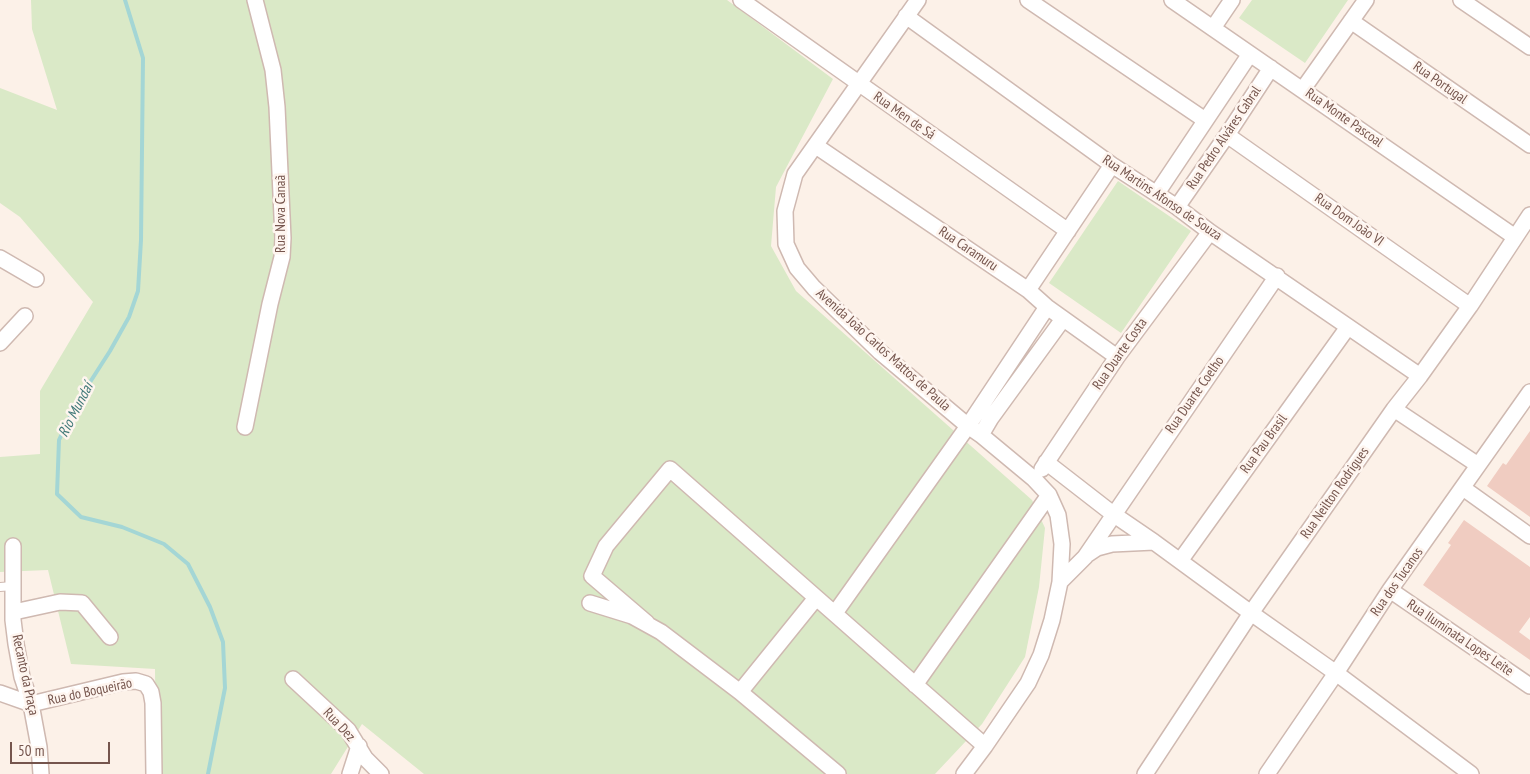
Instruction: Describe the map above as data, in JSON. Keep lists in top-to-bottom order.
{
  "streets": {
    "street": [
      "Rua Portugal",
      "Rua Men de Sá",
      "Rua Monte Pascoal",
      "Rua Pedro Alváres Cabral",
      "Rua Martins Afonso de Souza",
      "Rua Nova Canaã",
      "Rua Dom João VI",
      "Rua Caramuru",
      "Avenida João Carlos Mattos de Paula",
      "Rua Duarte Costa",
      "Rua Duarte Coelho",
      "Rua Pau Brasil",
      "Rua Neilton Rodrigues",
      "Rua dos Tucanos",
      "Rua Iluminata Lopes Leite",
      "Recanto da Praça",
      "Rua do Boqueirão",
      "Rua Dez"
    ]
  },
  "crossings": [
    ["Rua Men de Sá", "Avenida João Carlos Mattos de Paula"],
    ["Rua Monte Pascoal", "Rua Pedro Alváres Cabral"],
    ["Rua Monte Pascoal", "Rua Neilton Rodrigues"],
    ["Rua Pedro Alváres Cabral", "Rua Martins Afonso de Souza"],
    ["Rua Pedro Alváres Cabral", "Rua Dom João VI"],
    ["Rua Martins Afonso de Souza", "Avenida João Carlos Mattos de Paula"],
    ["Rua Martins Afonso de Souza", "Rua Duarte Costa"],
    ["Rua Martins Afonso de Souza", "Rua Duarte Coelho"],
    ["Rua Martins Afonso de Souza", "Rua Pau Brasil"],
    ["Rua Martins Afonso de Souza", "Rua Neilton Rodrigues"],
    ["Rua Dom João VI", "Rua Neilton Rodrigues"],
    ["Rua Caramuru", "Avenida João Carlos Mattos de Paula"],
    ["Rua Caramuru", "Rua Duarte Costa"],
    ["Avenida João Carlos Mattos de Paula", "Rua Duarte Costa"],
    ["Rua dos Tucanos", "Rua Iluminata Lopes Leite"],
    ["Recanto da Praça", "Rua do Boqueirão"]
  ],
  "water": ["Rio Mundaí"],
  "scale_bar": "50 m"
}
